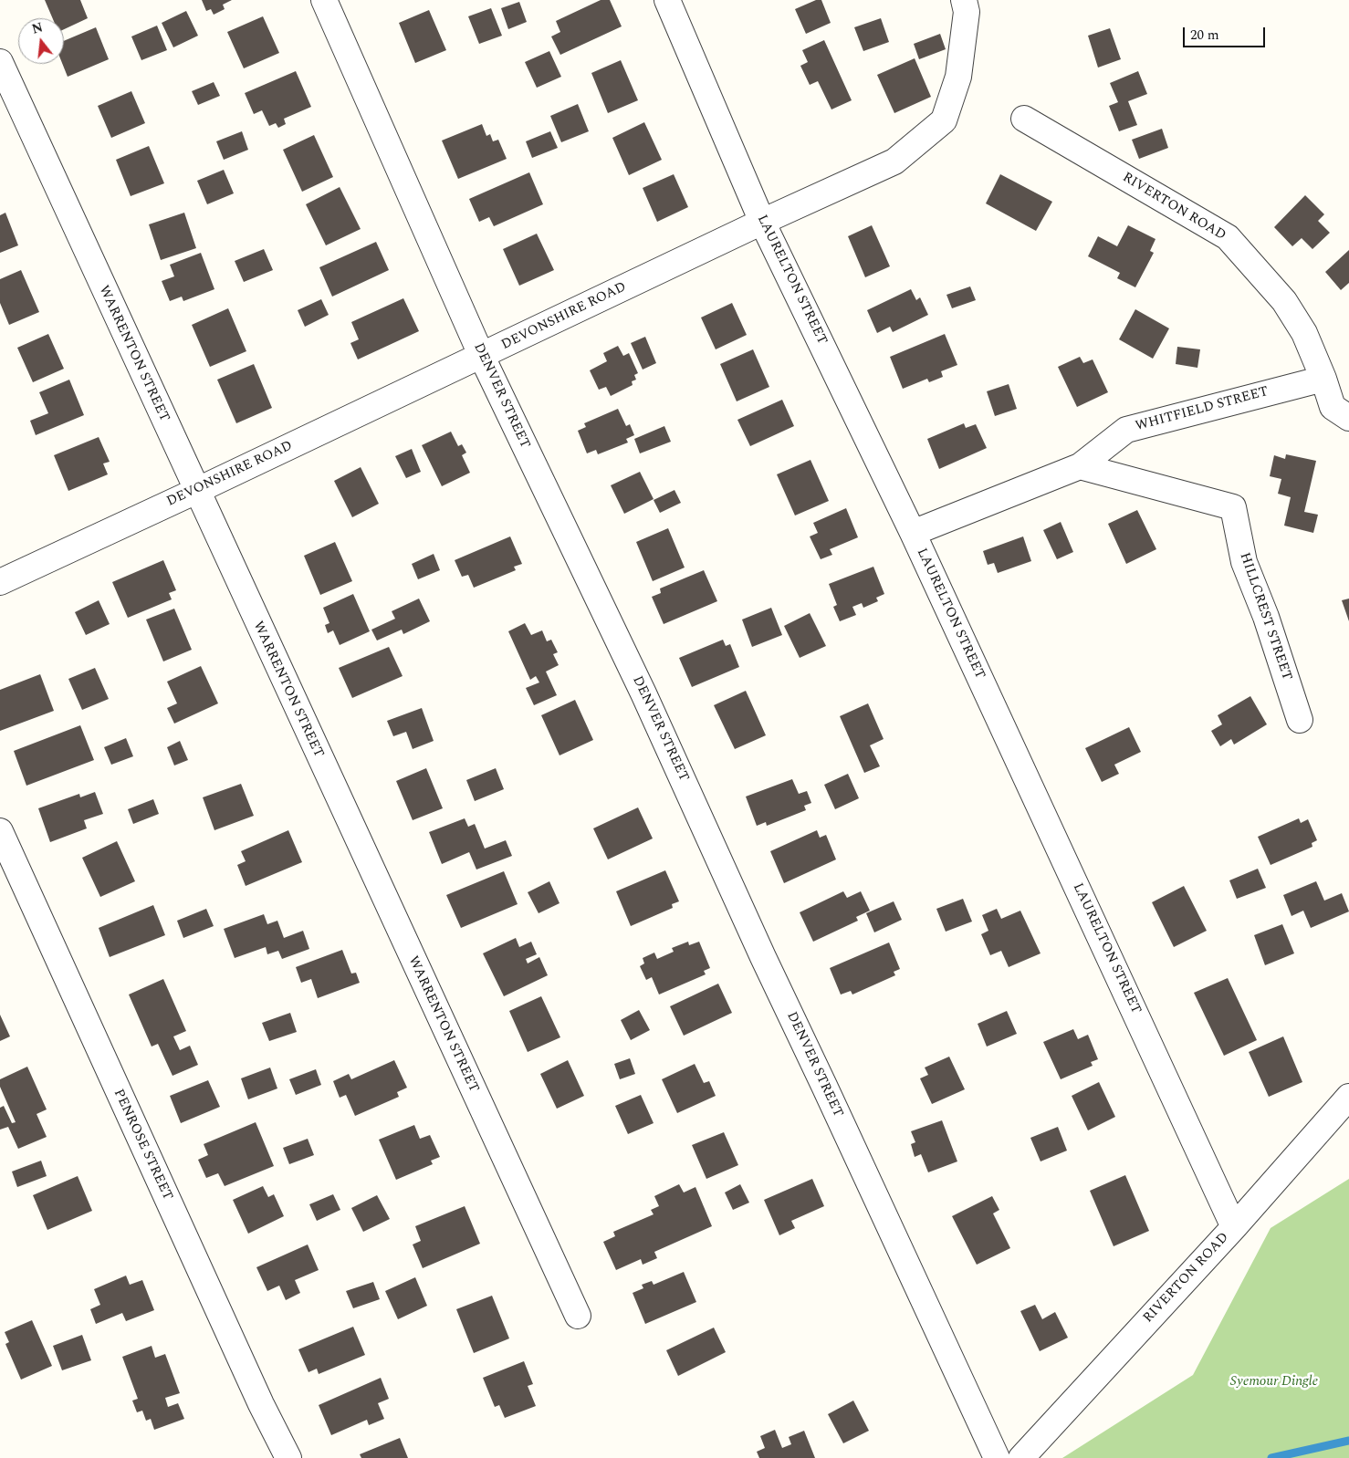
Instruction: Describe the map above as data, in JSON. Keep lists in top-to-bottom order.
{
  "streets": {
    "street": [
      "RIVERTON ROAD",
      "LAURELTON STREET",
      "DEVONSHIRE ROAD",
      "WARRENTON STREET",
      "DENVER STREET",
      "WHITFIELD STREET",
      "HILLCREST STREET",
      "PENROSE STREET"
    ]
  },
  "crossings": [
    ["RIVERTON ROAD", "LAURELTON STREET"],
    ["RIVERTON ROAD", "WHITFIELD STREET"],
    ["LAURELTON STREET", "DEVONSHIRE ROAD"],
    ["LAURELTON STREET", "WHITFIELD STREET"],
    ["DEVONSHIRE ROAD", "WARRENTON STREET"],
    ["DEVONSHIRE ROAD", "DENVER STREET"],
    ["WHITFIELD STREET", "HILLCREST STREET"]
  ],
  "parks": ["Syemour Dingle"],
  "scale_bar": "20 m",
  "north": "top"
}
